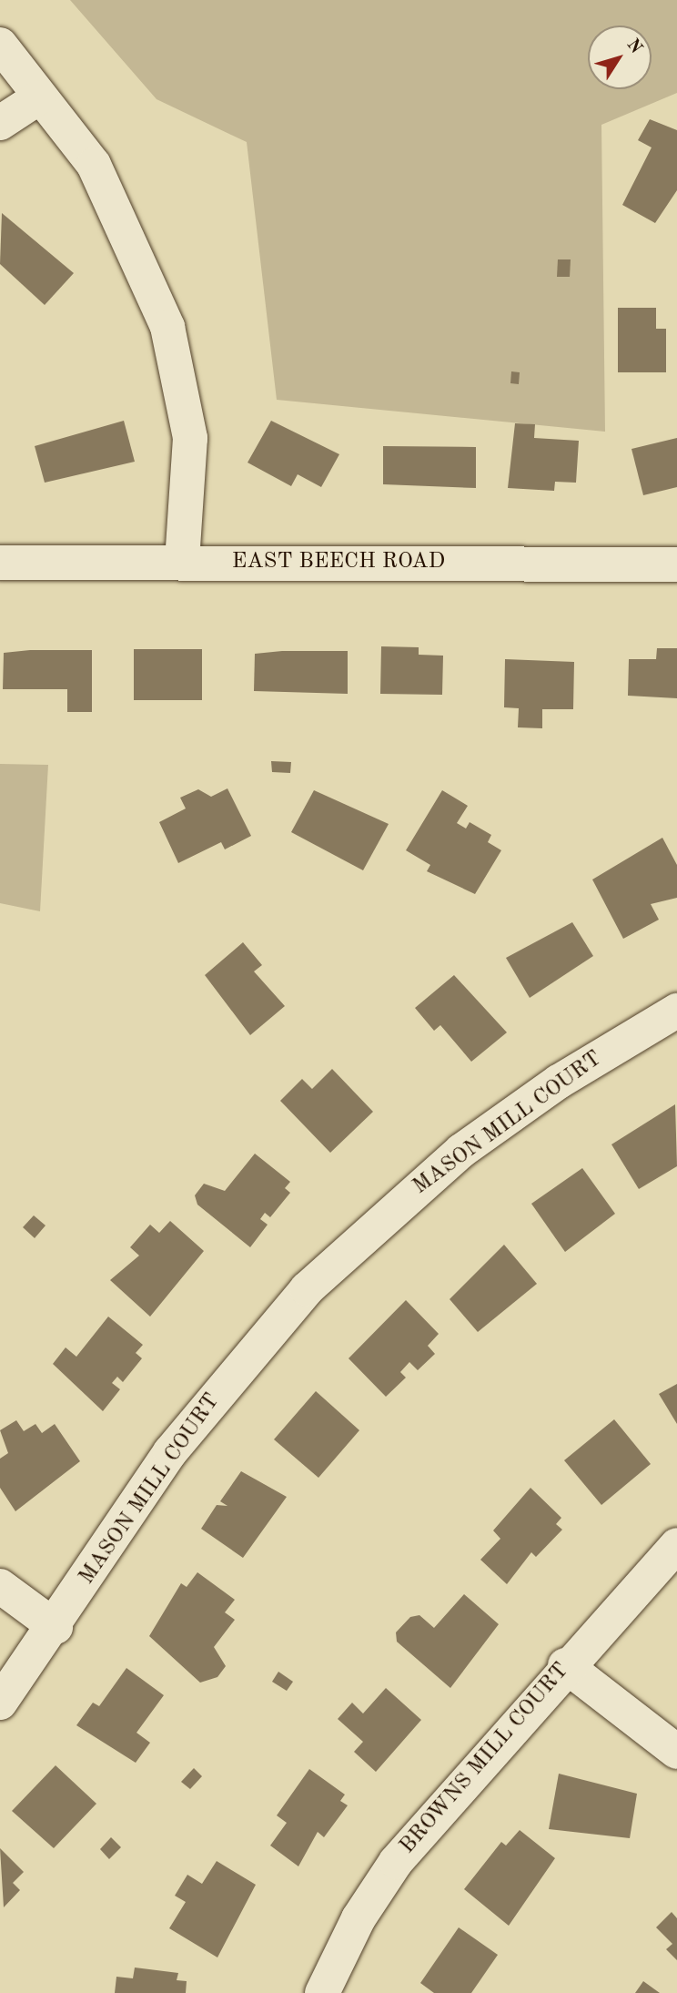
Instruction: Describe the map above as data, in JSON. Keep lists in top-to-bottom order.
{
  "streets": {
    "street": ["EAST BEECH ROAD", "MASON MILL COURT", "BROWNS MILL COURT"]
  },
  "north": "top right"
}
